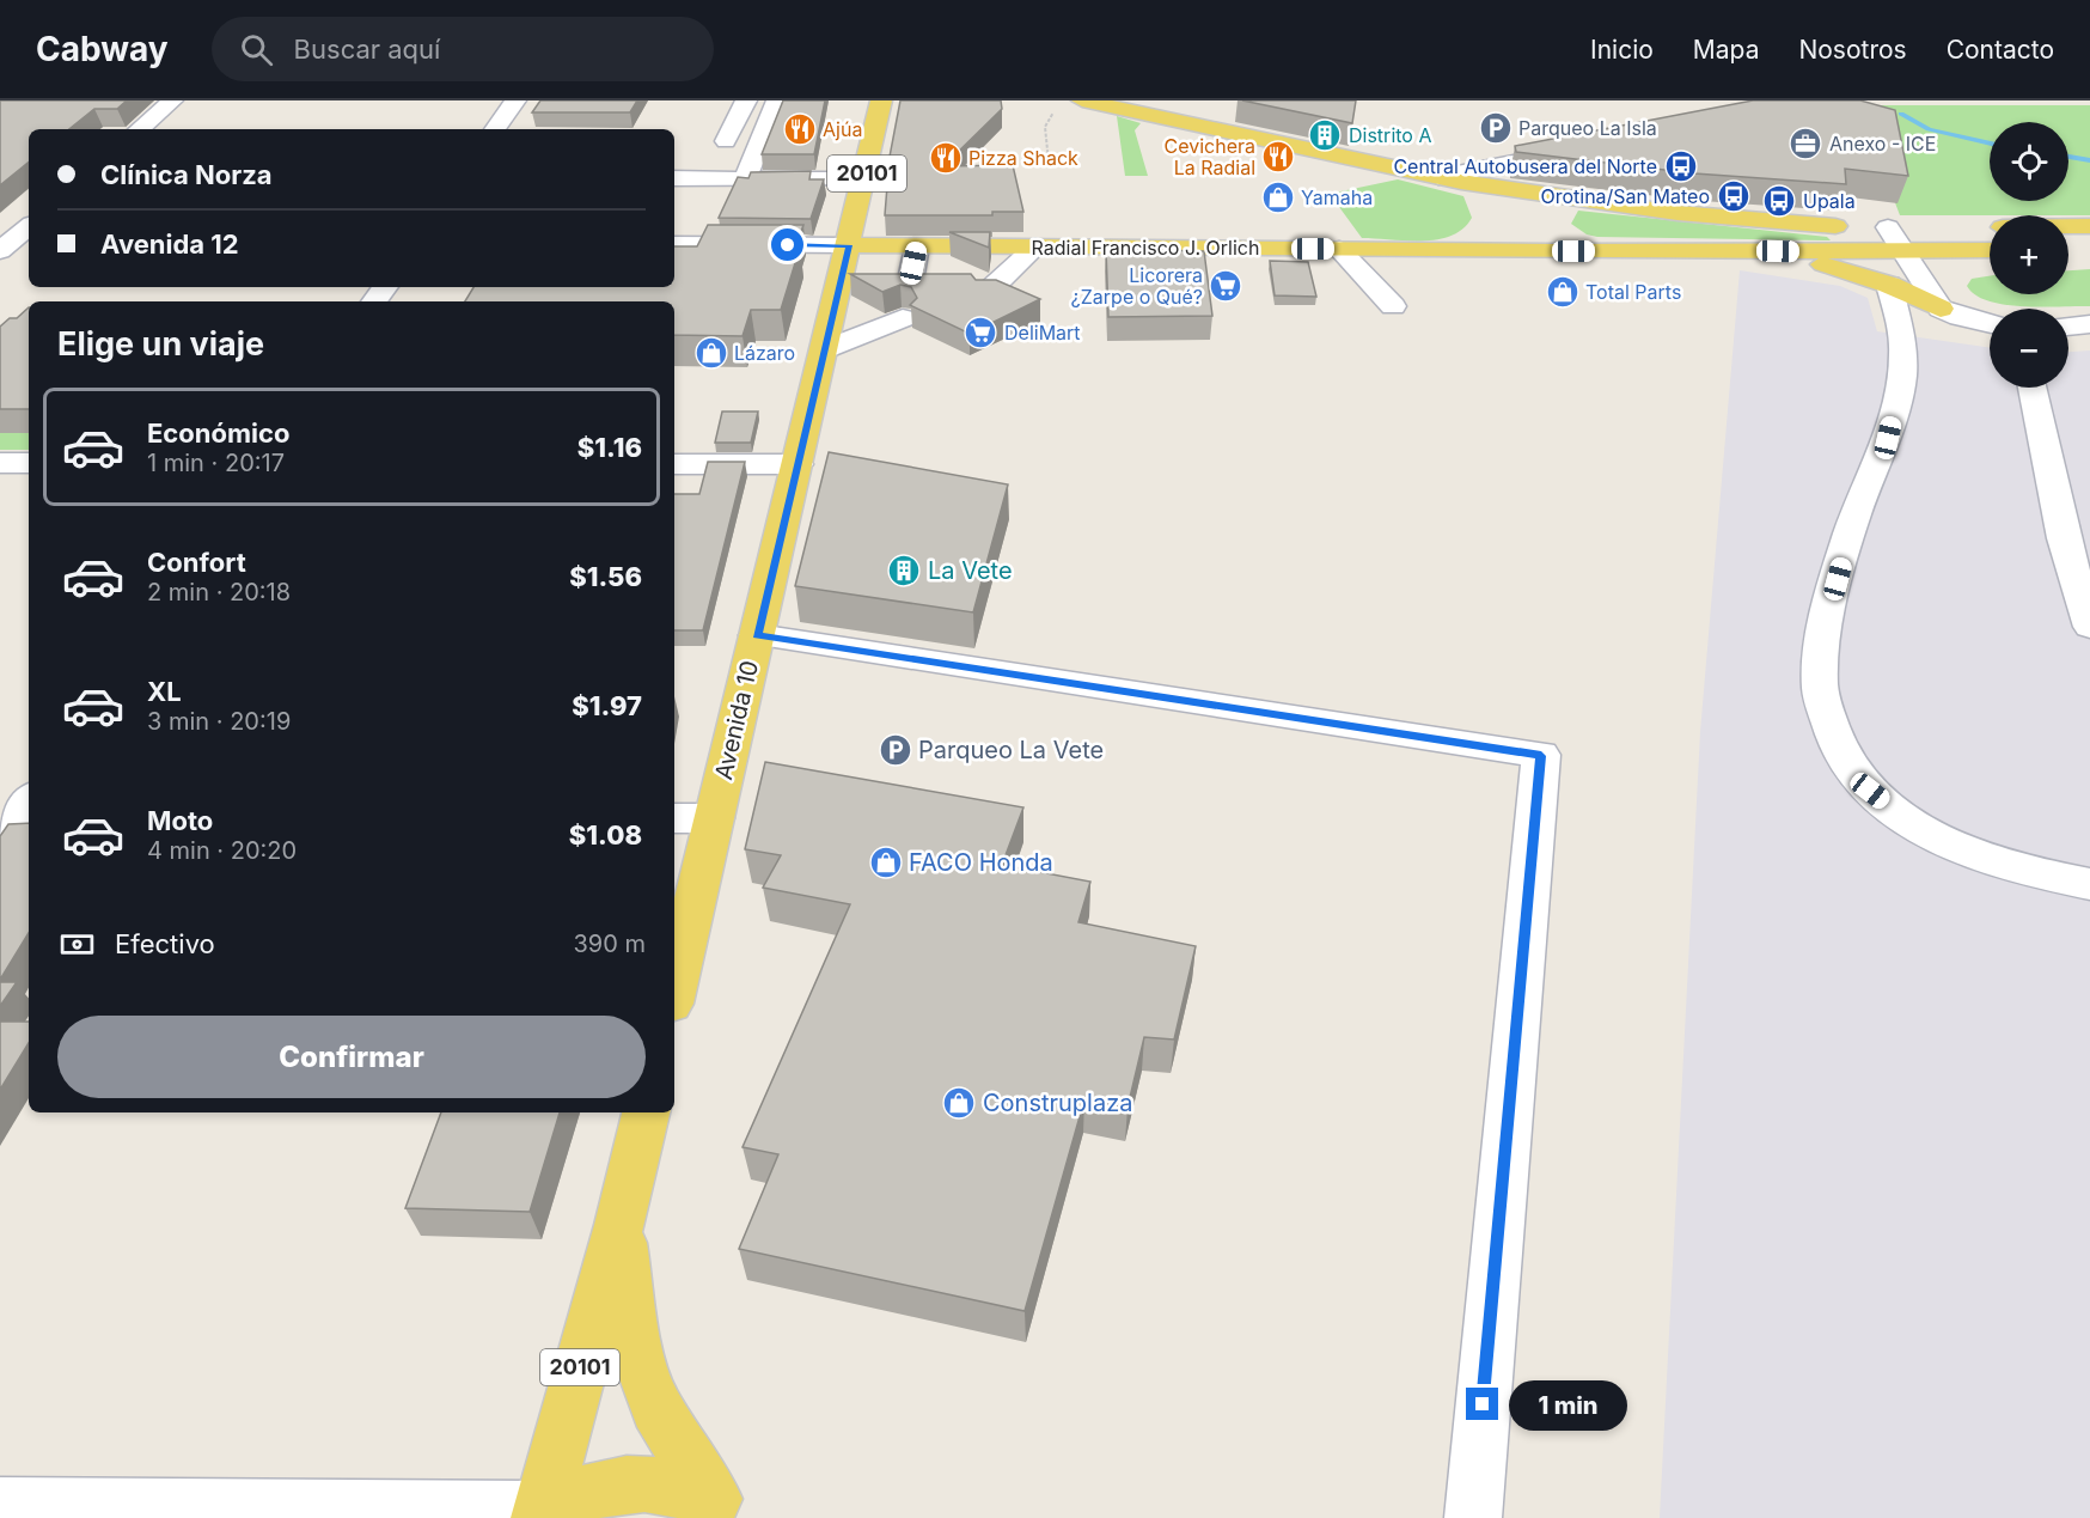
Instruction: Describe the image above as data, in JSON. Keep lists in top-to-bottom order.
{
  "streets": {
    "main road": ["20101", "Radial Francisco J. Orlich", "Avenida 10"]
  },
  "crossings": [
    ["Radial Francisco J. Orlich", "Avenida 10"]
  ],
  "places": {
    "parking": ["Parqueo La Isla", "Parqueo La Vete"],
    "restaurant": ["Ajúa", "Cevichera La Radial", "Pizza Shack"],
    "building": ["Distrito A", "La Vete"],
    "office": ["Anexo - ICE"],
    "bus stop": ["Central Autobusera del Norte", "Orotina/San Mateo", "Upala"],
    "shop": [
      "Yamaha",
      "Total Parts",
      "Lázaro",
      "FACO Honda",
      "Construplaza"
    ],
    "supermarket": ["Licorera ¿Zarpe o Qué?", "DeliMart"]
  },
  "page": {
    "header": "Cabway",
    "search": "Buscar aquí",
    "nav": [
      "Inicio",
      "Mapa",
      "Nosotros",
      "Contacto"
    ],
    "map_buttons": ["+", "−"],
    "banner": ["Clínica Norza", "Avenida 12"],
    "heading": "Elige un viaje",
    "list": [
      {
        "name": "Económico",
        "note": "1 min · 20:17",
        "value": "$1.16"
      },
      {
        "name": "Confort",
        "note": "2 min · 20:18",
        "value": "$1.56"
      },
      {
        "name": "XL",
        "note": "3 min · 20:19",
        "value": "$1.97"
      },
      {
        "name": "Moto",
        "note": "4 min · 20:20",
        "value": "$1.08"
      }
    ],
    "pay": ["Efectivo", "390 m"],
    "buttons": "Confirmar",
    "bubble": "1 min"
  }
}
